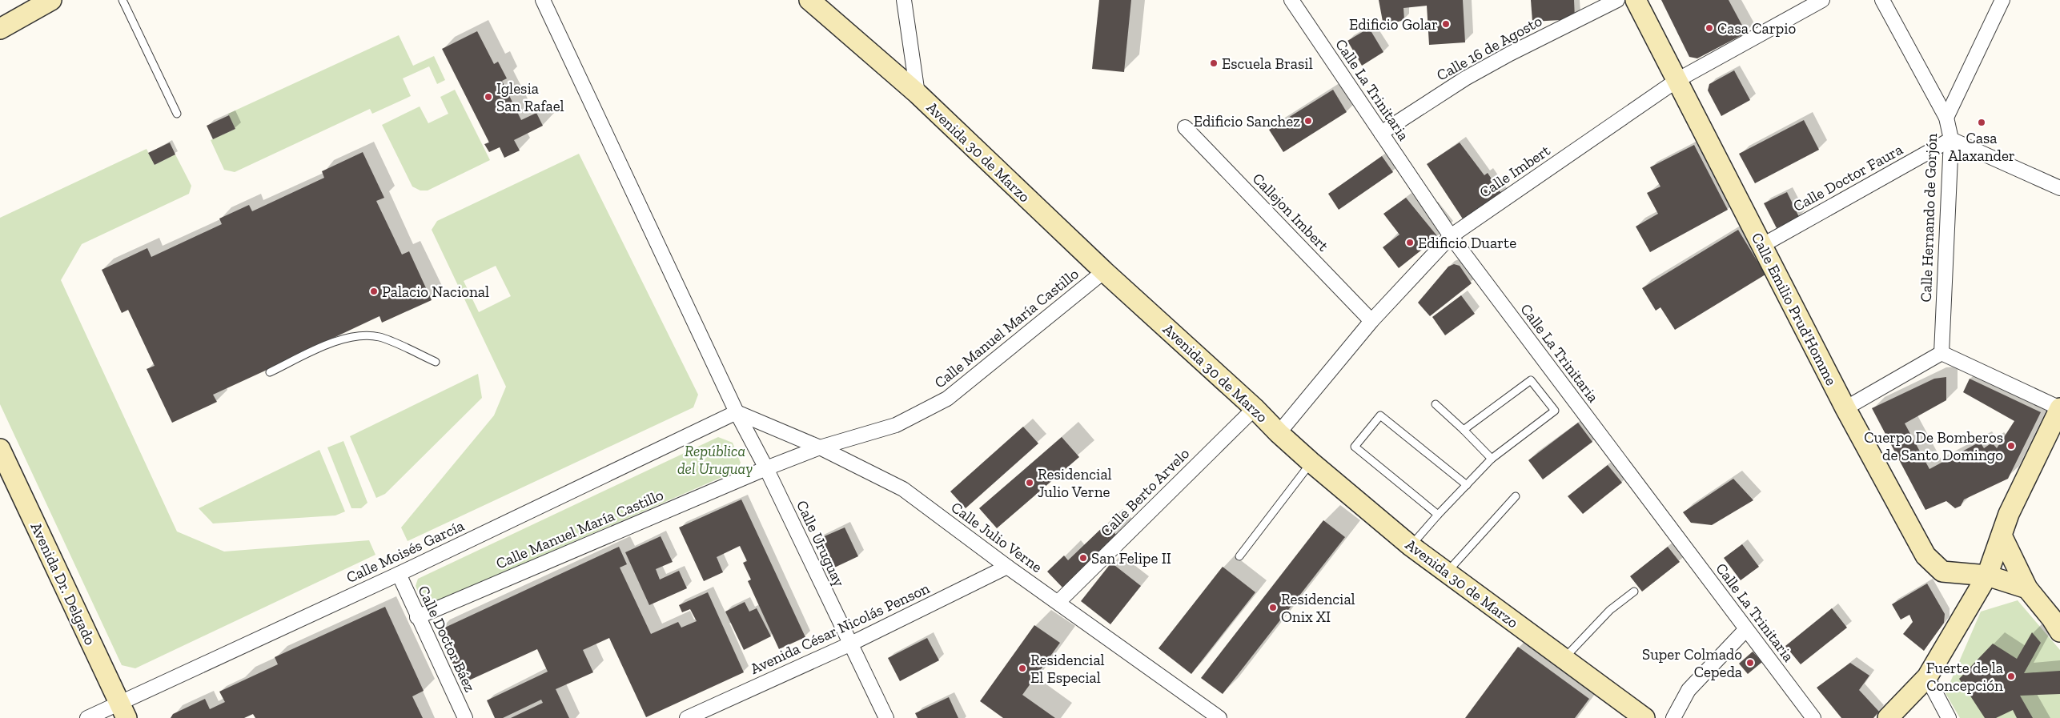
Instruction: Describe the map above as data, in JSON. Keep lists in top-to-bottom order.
{
  "streets": {
    "main road": ["Avenida 30 de Marzo", "Calle Emilio Prud'Homme", "Avenida Dr. Delgado"],
    "street": [
      "Calle 16 de Agosto",
      "Calle La Trinitaria",
      "Calle Imbert",
      "Calle Doctor Faura",
      "Callejon Imbert",
      "Calle Hernando de Gorjón",
      "Calle Manuel María Castillo",
      "Calle Berto Arvelo",
      "Calle Julio Verne",
      "Calle Uruguay",
      "Calle Moisés García",
      "Avenida César Nicolás Penson",
      "Calle Doctor Báez"
    ]
  },
  "crossings": [
    ["Calle 16 de Agosto", "Calle La Trinitaria"],
    ["Calle La Trinitaria", "Calle Imbert"],
    ["Avenida 30 de Marzo", "Calle Imbert"],
    ["Avenida 30 de Marzo", "Calle Manuel María Castillo"],
    ["Avenida 30 de Marzo", "Calle Berto Arvelo"],
    ["Calle Imbert", "Callejon Imbert"],
    ["Calle Imbert", "Calle Emilio Prud'Homme"],
    ["Calle Doctor Faura", "Calle Hernando de Gorjón"],
    ["Calle Doctor Faura", "Calle Emilio Prud'Homme"],
    ["Calle Manuel María Castillo", "Calle Julio Verne"],
    ["Calle Manuel María Castillo", "Calle Uruguay"],
    ["Calle Manuel María Castillo", "Calle Doctor Báez"],
    ["Calle Berto Arvelo", "Calle Julio Verne"],
    ["Calle Julio Verne", "Calle Uruguay"],
    ["Calle Julio Verne", "Calle Moisés García"],
    ["Calle Julio Verne", "Avenida César Nicolás Penson"],
    ["Calle Uruguay", "Calle Moisés García"],
    ["Calle Uruguay", "Avenida César Nicolás Penson"],
    ["Calle Moisés García", "Avenida Dr. Delgado"],
    ["Calle Moisés García", "Calle Doctor Báez"]
  ],
  "parks": ["República del Uruguay"],
  "places": [
    "Edificio Golar",
    "Casa Carpio",
    "Escuela Brasil",
    "Iglesia San Rafael",
    "Edificio Sanchez",
    "Casa Alaxander",
    "Edificio Duarte",
    "Palacio Nacional",
    "Cuerpo De Bomberos de Santo Domingo",
    "Residencial Julio Verne",
    "San Felipe II",
    "Residencial Onix XI",
    "Super Colmado Cepeda",
    "Residencial El Especial",
    "Fuerte de la Concepción"
  ]
}
